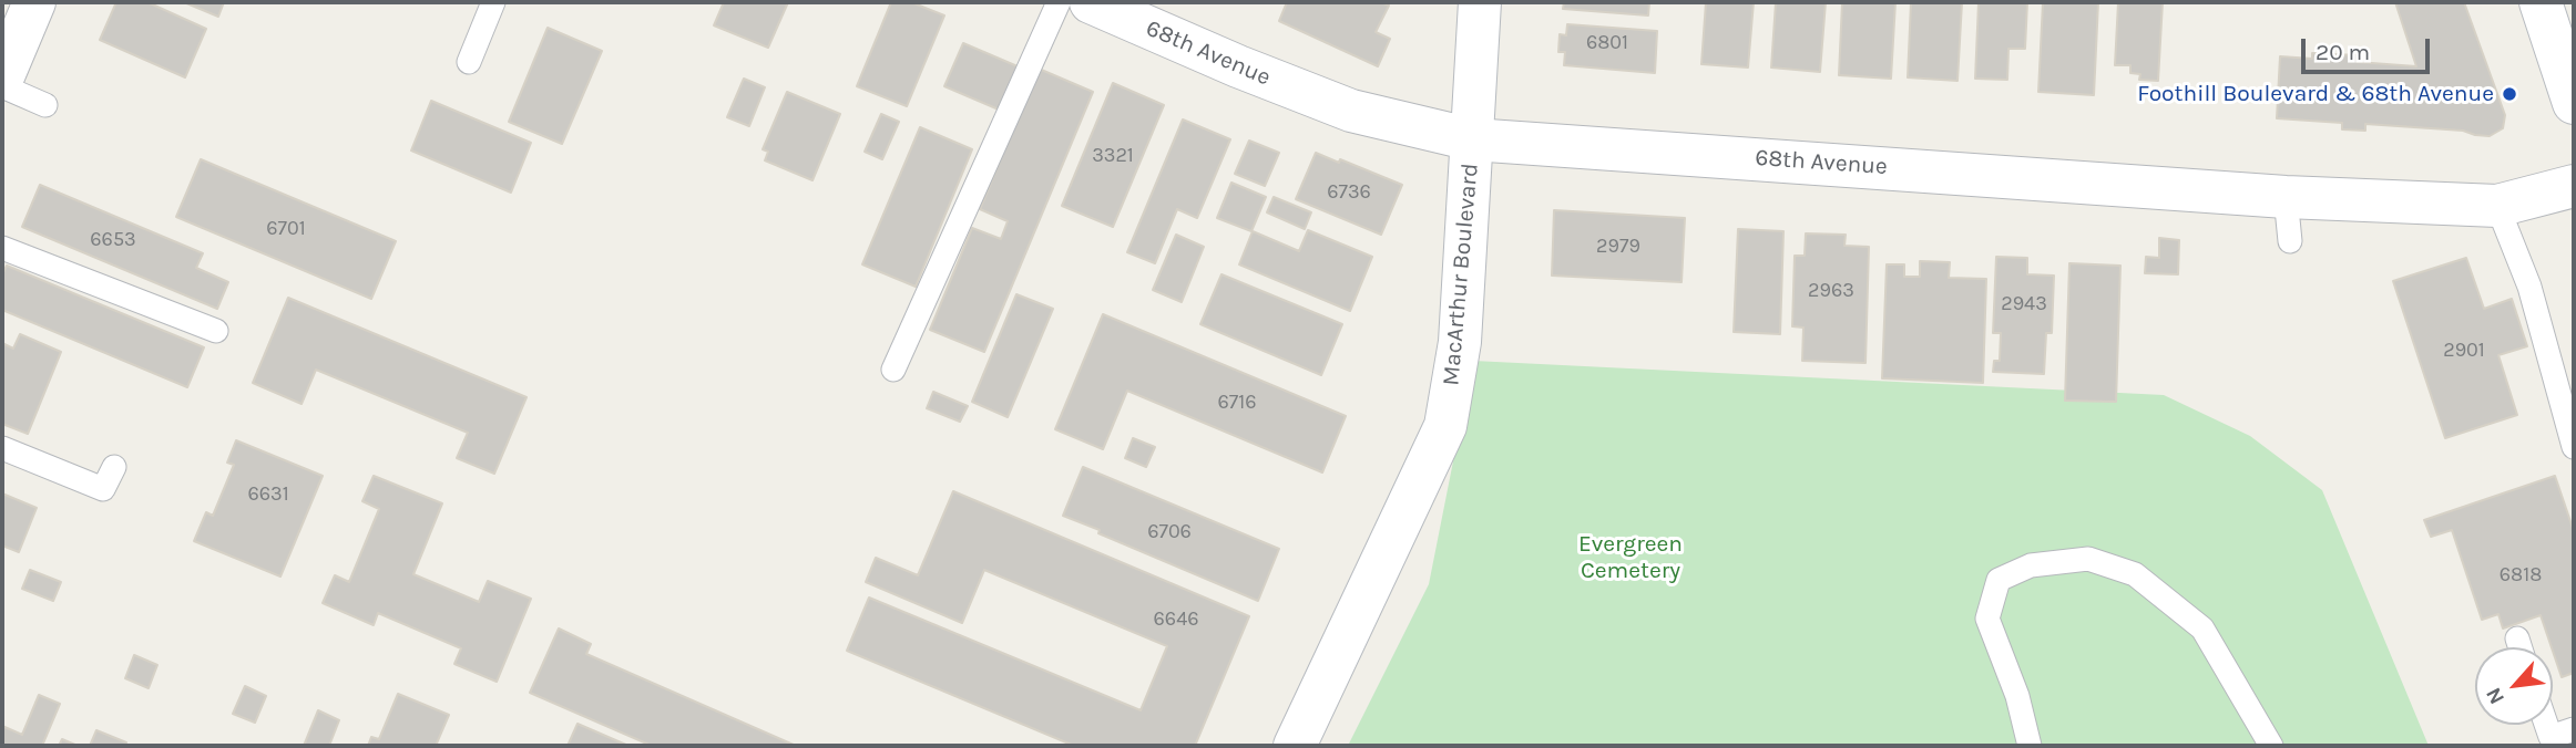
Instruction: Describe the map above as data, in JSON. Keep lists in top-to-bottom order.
{
  "streets": {
    "street": ["68th Avenue", "MacArthur Boulevard"]
  },
  "crossings": [
    ["68th Avenue", "MacArthur Boulevard"]
  ],
  "parks": ["Evergreen Cemetery"],
  "places": ["Foothill Boulevard & 68th Avenue"],
  "house_numbers": [
    "6801",
    "3321",
    "6736",
    "6701",
    "6653",
    "2979",
    "2963",
    "2943",
    "2901",
    "6716",
    "6631",
    "6706",
    "6818",
    "6646"
  ],
  "scale_bar": "20 m",
  "north": "bottom left"
}
